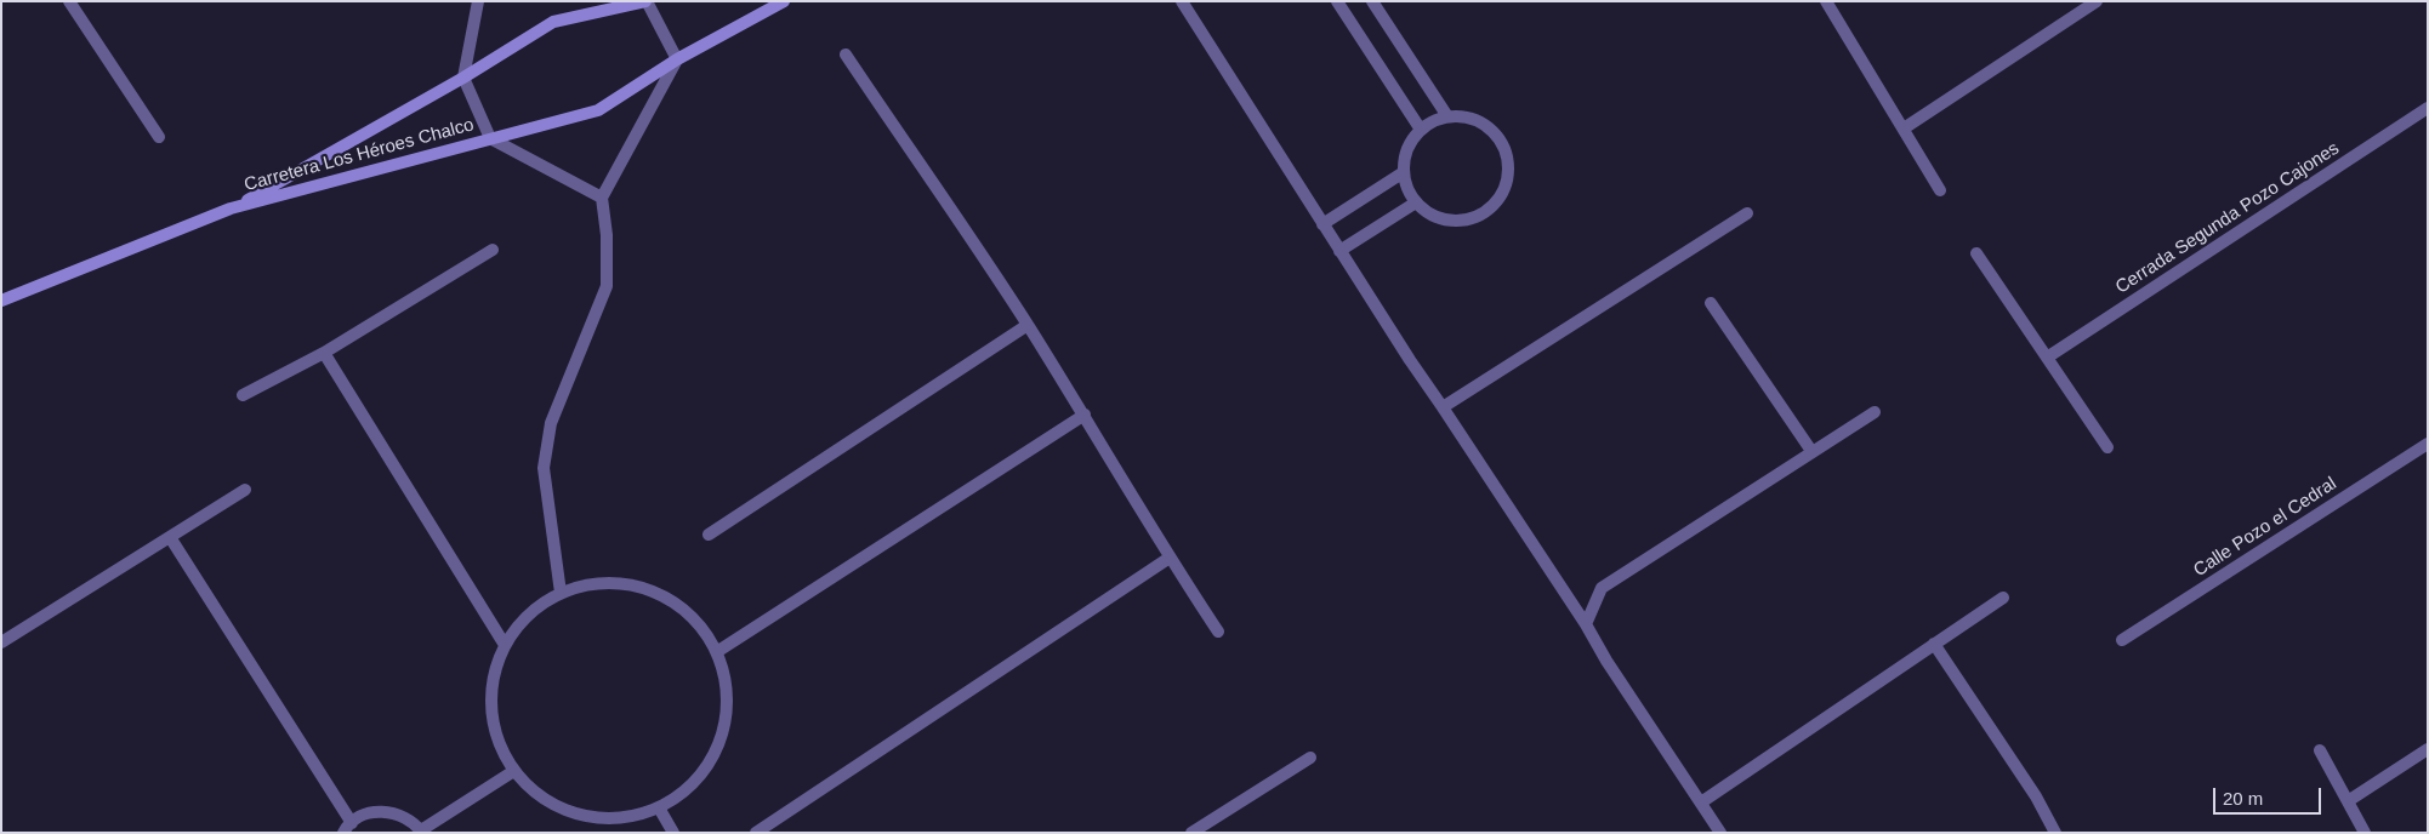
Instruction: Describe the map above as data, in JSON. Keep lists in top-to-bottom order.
{
  "streets": {
    "street": ["Carretera Los Héroes Chalco", "Cerrada Segunda Pozo Cajones", "Calle Pozo el Cedral"]
  },
  "scale_bar": "20 m"
}
